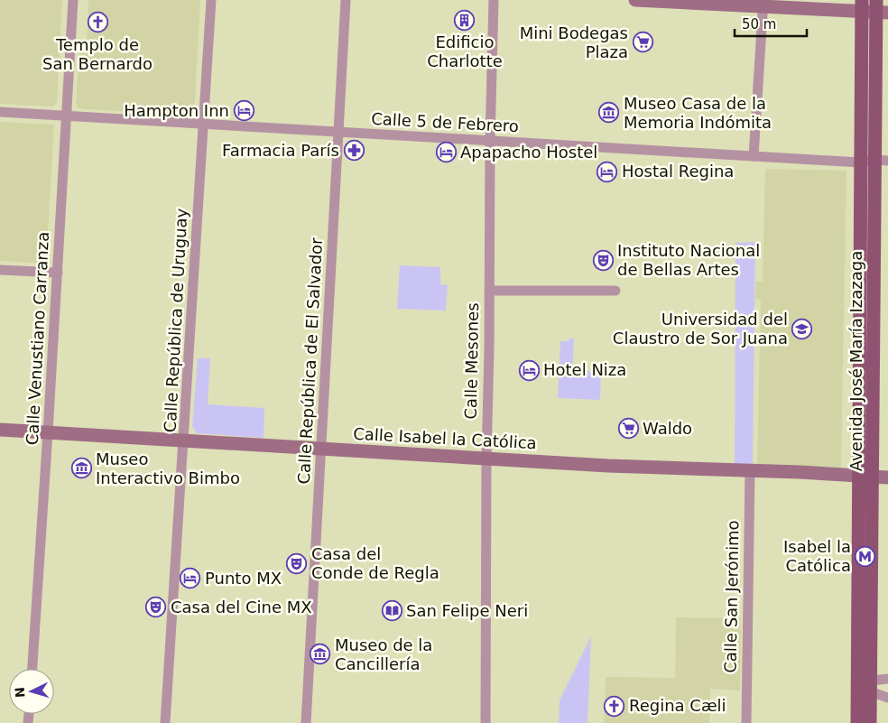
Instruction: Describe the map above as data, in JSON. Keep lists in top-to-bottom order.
{
  "streets": {
    "main road": ["Avenida José María Izazaga"],
    "street": [
      "Calle 5 de Febrero",
      "Calle República de Uruguay",
      "Calle Venustiano Carranza",
      "Calle República de El Salvador",
      "Calle Mesones",
      "Calle Isabel la Católica",
      "Calle San Jerónimo"
    ]
  },
  "crossings": [
    ["Calle 5 de Febrero", "Calle República de Uruguay"],
    ["Calle 5 de Febrero", "Calle Venustiano Carranza"],
    ["Calle 5 de Febrero", "Calle República de El Salvador"],
    ["Calle 5 de Febrero", "Calle Mesones"],
    ["Calle 5 de Febrero", "Avenida José María Izazaga"],
    ["Calle República de Uruguay", "Calle Isabel la Católica"],
    ["Calle Venustiano Carranza", "Calle Isabel la Católica"],
    ["Calle República de El Salvador", "Calle Isabel la Católica"],
    ["Calle Mesones", "Calle Isabel la Católica"],
    ["Avenida José María Izazaga", "Calle Isabel la Católica"],
    ["Calle Isabel la Católica", "Calle San Jerónimo"]
  ],
  "places": {
    "building": ["Edificio Charlotte"],
    "church": ["Templo de San Bernardo", "Regina Cæli"],
    "supermarket": ["Mini Bodegas Plaza", "Waldo"],
    "hotel": [
      "Hampton Inn",
      "Apapacho Hostel",
      "Hostal Regina",
      "Hotel Niza",
      "Punto MX"
    ],
    "museum": ["Museo Casa de la Memoria Indómita", "Museo Interactivo Bimbo", "Museo de la Cancillería"],
    "pharmacy": ["Farmacia París"],
    "theatre": ["Instituto Nacional de Bellas Artes", "Casa del Conde de Regla", "Casa del Cine MX"],
    "school or university": ["Universidad del Claustro de Sor Juana"],
    "metro station": ["Isabel la Católica"],
    "library": ["San Felipe Neri"]
  },
  "scale_bar": "50 m",
  "north": "left"
}
